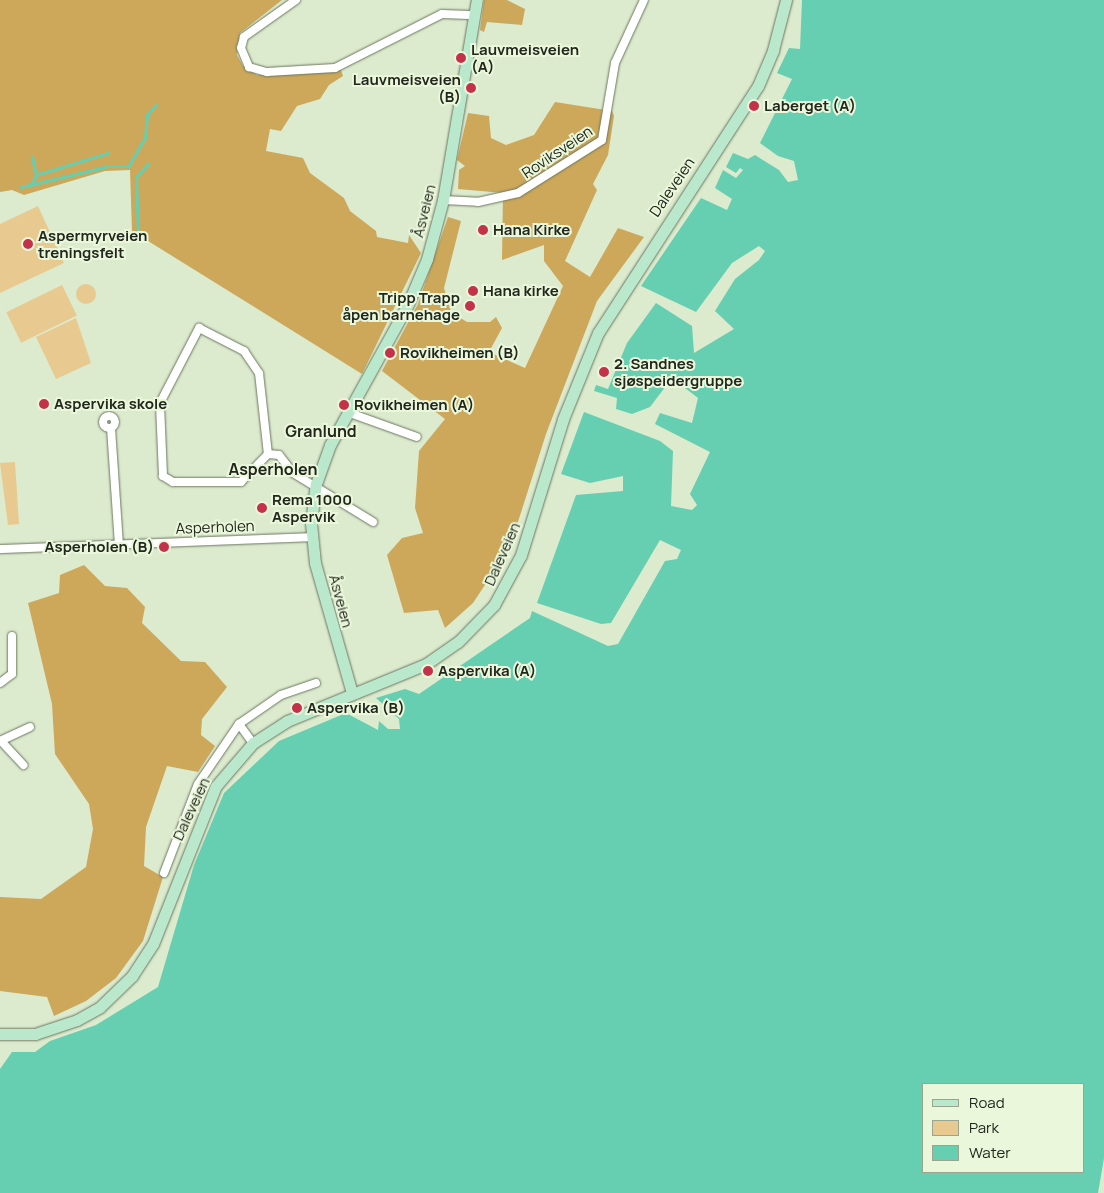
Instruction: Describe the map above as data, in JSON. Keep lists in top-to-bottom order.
{
  "streets": {
    "main road": ["Daleveien", "Åsveien"],
    "street": ["Roviksveien", "Asperholen"]
  },
  "crossings": [
    ["Roviksveien", "Åsveien"],
    ["Daleveien", "Åsveien"],
    ["Åsveien", "Asperholen"]
  ],
  "districts": ["Granlund", "Asperholen"],
  "places": [
    "Lauvmeisveien (A)",
    "Lauvmeisveien (B)",
    "Laberget (A)",
    "Hana Kirke",
    "Aspermyrveien treningsfelt",
    "Hana kirke",
    "Tripp Trapp åpen barnehage",
    "Rovikheimen (B)",
    "2. Sandnes sjøspeidergruppe",
    "Aspervika skole",
    "Rovikheimen (A)",
    "Rema 1000 Aspervik",
    "Asperholen (B)",
    "Aspervika (A)",
    "Aspervika (B)"
  ],
  "legend": ["Road", "Park", "Water"]
}
